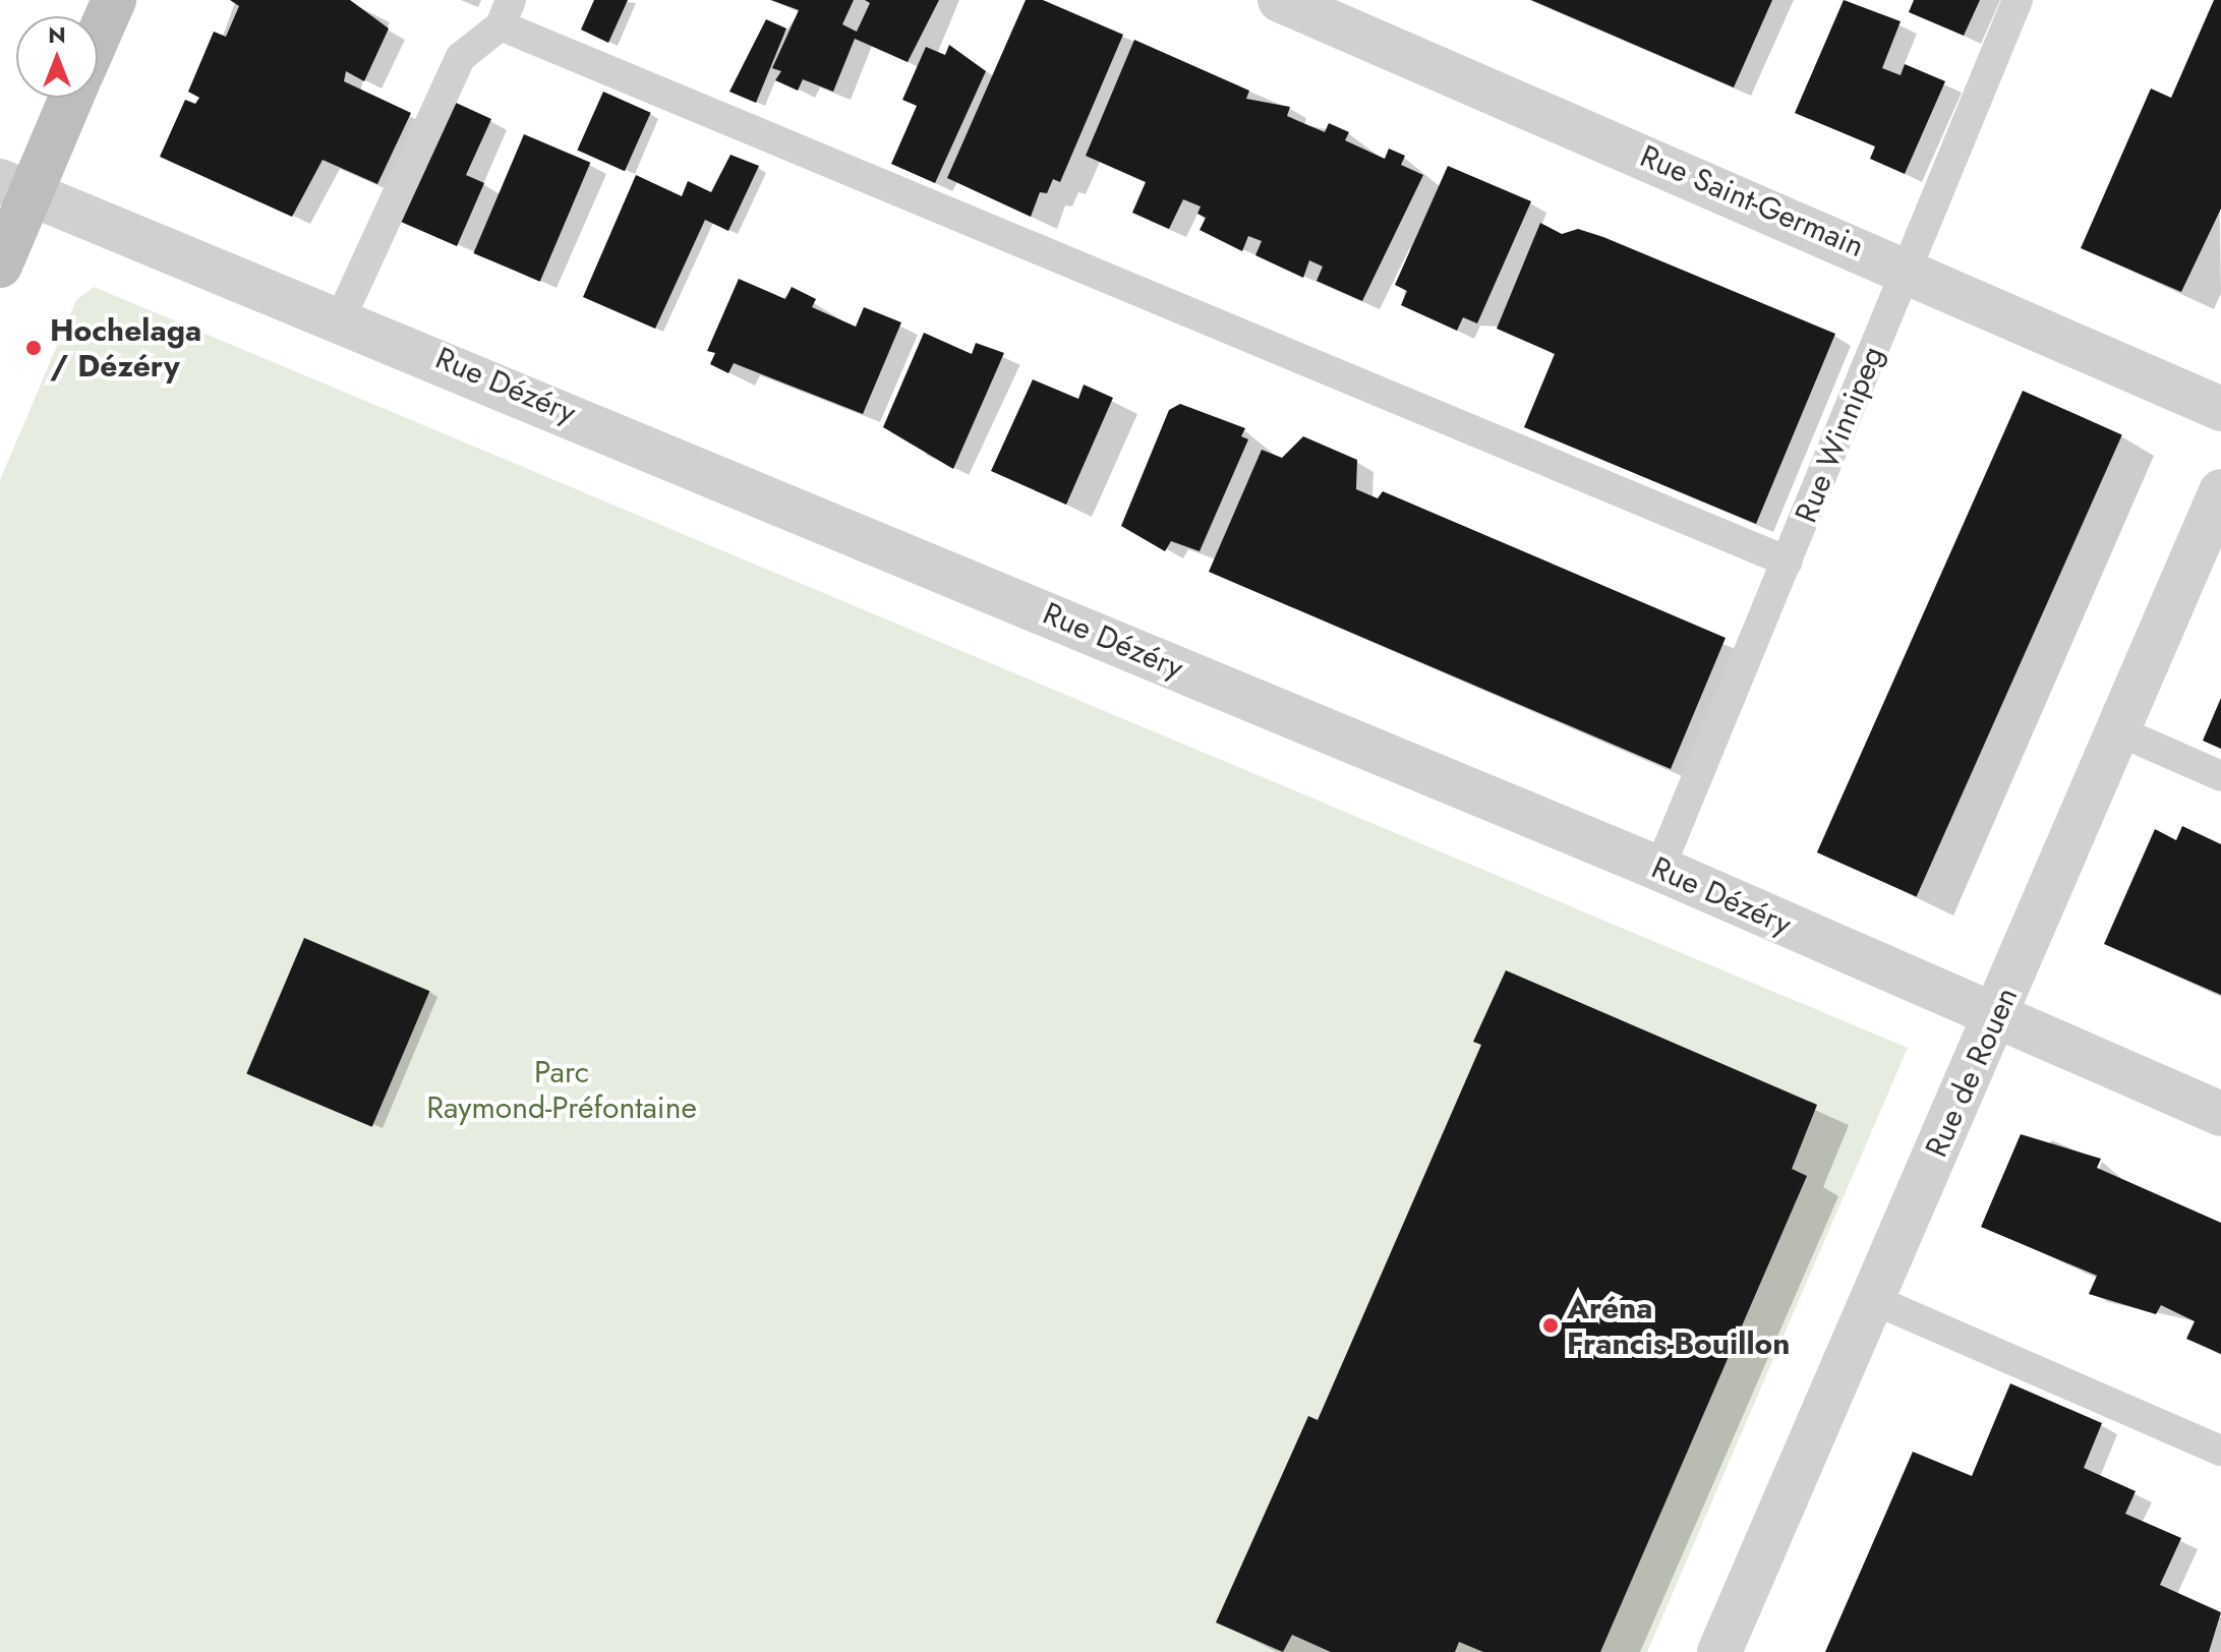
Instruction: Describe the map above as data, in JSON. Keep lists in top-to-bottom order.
{
  "streets": {
    "street": ["Rue Saint-Germain", "Rue Dézéry", "Rue de Rouen"],
    "lane": ["Rue Winnipeg"]
  },
  "crossings": [
    ["Rue Saint-Germain", "Rue Winnipeg"],
    ["Rue Dézéry", "Rue Winnipeg"],
    ["Rue Dézéry", "Rue de Rouen"]
  ],
  "parks": ["Parc Raymond-Préfontaine"],
  "places": ["Hochelaga / Dézéry", "Aréna Francis-Bouillon"],
  "north": "top"
}
